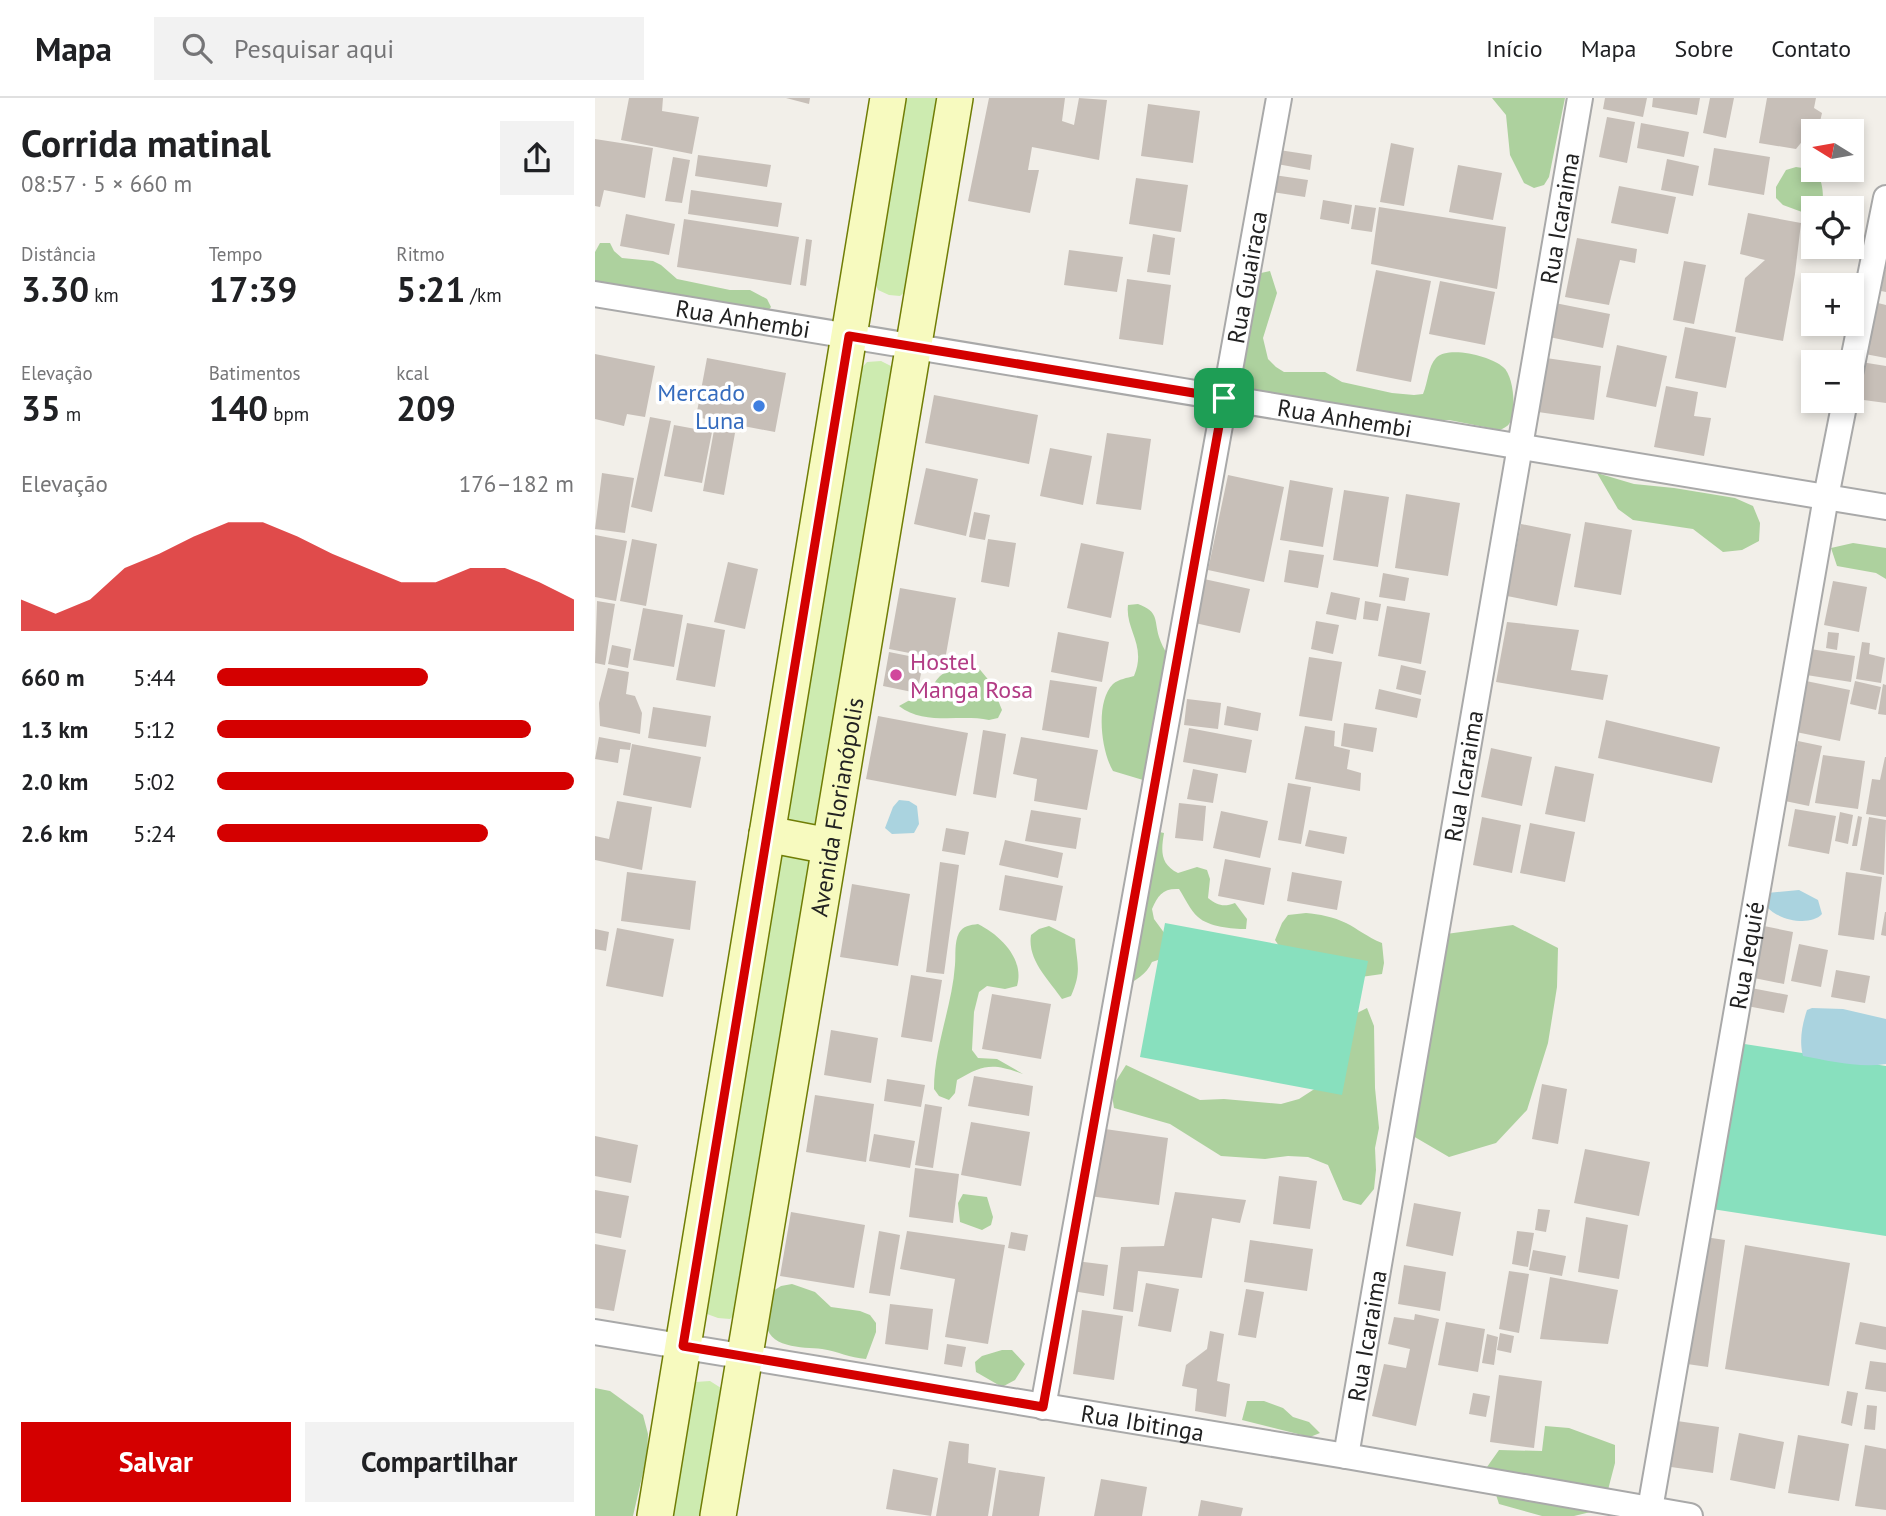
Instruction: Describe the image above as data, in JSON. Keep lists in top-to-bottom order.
{
  "streets": {
    "street": [
      "Rua Icaraima",
      "Rua Guairaca",
      "Rua Anhembi",
      "Avenida Florianópolis",
      "Rua Jequié",
      "Rua Ibitinga"
    ]
  },
  "crossings": [
    ["Rua Icaraima", "Rua Anhembi"],
    ["Rua Icaraima", "Rua Ibitinga"],
    ["Rua Guairaca", "Rua Anhembi"],
    ["Rua Guairaca", "Rua Ibitinga"],
    ["Rua Anhembi", "Avenida Florianópolis"],
    ["Rua Anhembi", "Rua Jequié"],
    ["Avenida Florianópolis", "Rua Ibitinga"],
    ["Rua Jequié", "Rua Ibitinga"]
  ],
  "places": ["Mercado Luna", "Hostel Manga Rosa"],
  "north": "left",
  "page": {
    "header": "Mapa",
    "search": "Pesquisar aqui",
    "nav": [
      "Início",
      "Mapa",
      "Sobre",
      "Contato"
    ],
    "heading": ["Corrida matinal", "08:57 · 5 × 660 m"],
    "map_buttons": ["+", "−"],
    "stats": [
      ["Distância", "3.30 km"],
      ["Tempo", "17:39"],
      ["Ritmo", "5:21 /km"],
      ["Elevação", "35 m"],
      ["Batimentos", "140 bpm"],
      ["kcal", "209"]
    ],
    "chart": ["Elevação", "176–182 m"],
    "list": [
      {
        "name": "660 m",
        "note": "5:44"
      },
      {
        "name": "1.3 km",
        "note": "5:12"
      },
      {
        "name": "2.0 km",
        "note": "5:02"
      },
      {
        "name": "2.6 km",
        "note": "5:24"
      }
    ],
    "buttons": ["Salvar", "Compartilhar"]
  }
}
